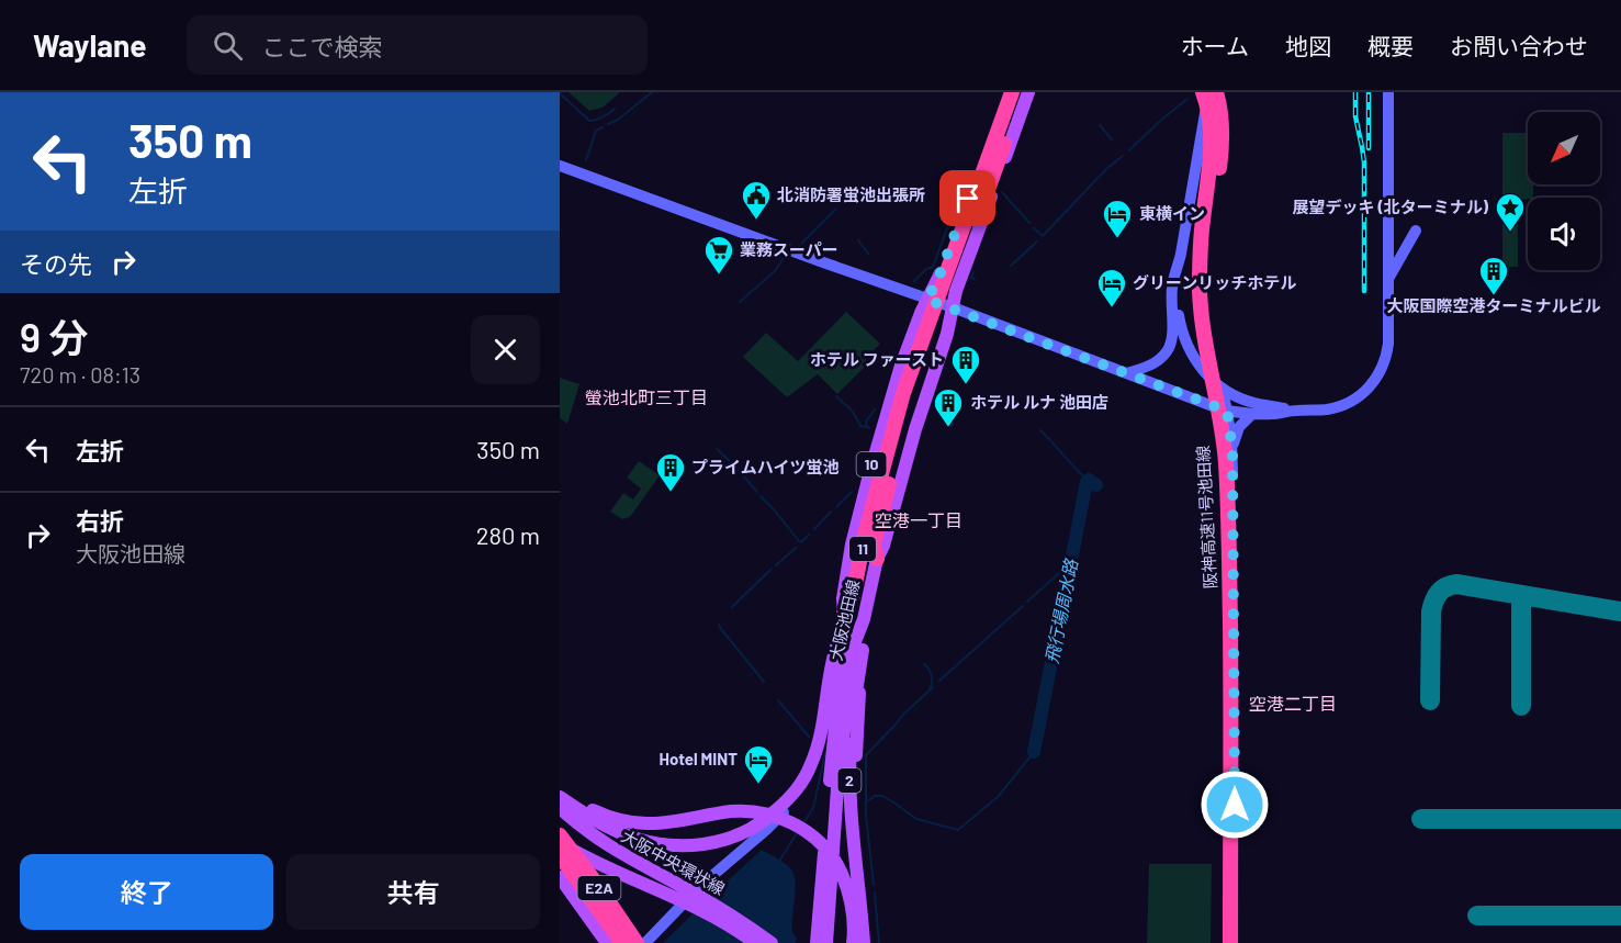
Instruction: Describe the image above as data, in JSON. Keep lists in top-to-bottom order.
{
  "streets": {
    "highway": ["阪神高速11号池田線", "11", "E2A"],
    "main road": [
      "10",
      "大阪池田線",
      "2",
      "大阪中央環状線"
    ]
  },
  "crossings": [
    ["10", "大阪池田線"],
    ["11", "大阪池田線"],
    ["大阪池田線", "2"]
  ],
  "districts": ["螢池北町三丁目", "空港一丁目", "空港二丁目"],
  "water": ["飛行場周水路"],
  "places": {
    "public building": ["北消防署蛍池出張所"],
    "place": ["展望デッキ (北ターミナル)"],
    "hotel": ["東横イン", "グリーンリッチホテル", "Hotel MINT"],
    "supermarket": ["業務スーパー"],
    "building": [
      "大阪国際空港ターミナルビル",
      "ホテル ファースト",
      "ホテル ルナ 池田店",
      "プライムハイツ蛍池"
    ]
  },
  "north": "bottom left",
  "page": {
    "header": "Waylane",
    "search": "ここで検索",
    "nav": [
      "ホーム",
      "地図",
      "概要",
      "お問い合わせ"
    ],
    "turn": ["350 m", "左折"],
    "then": "その先",
    "heading": ["9 分", "720 m · 08:13"],
    "list": [
      {
        "name": "左折",
        "value": "350 m"
      },
      {
        "name": "右折",
        "note": "大阪池田線",
        "value": "280 m"
      }
    ],
    "buttons": ["終了", "共有"]
  }
}
